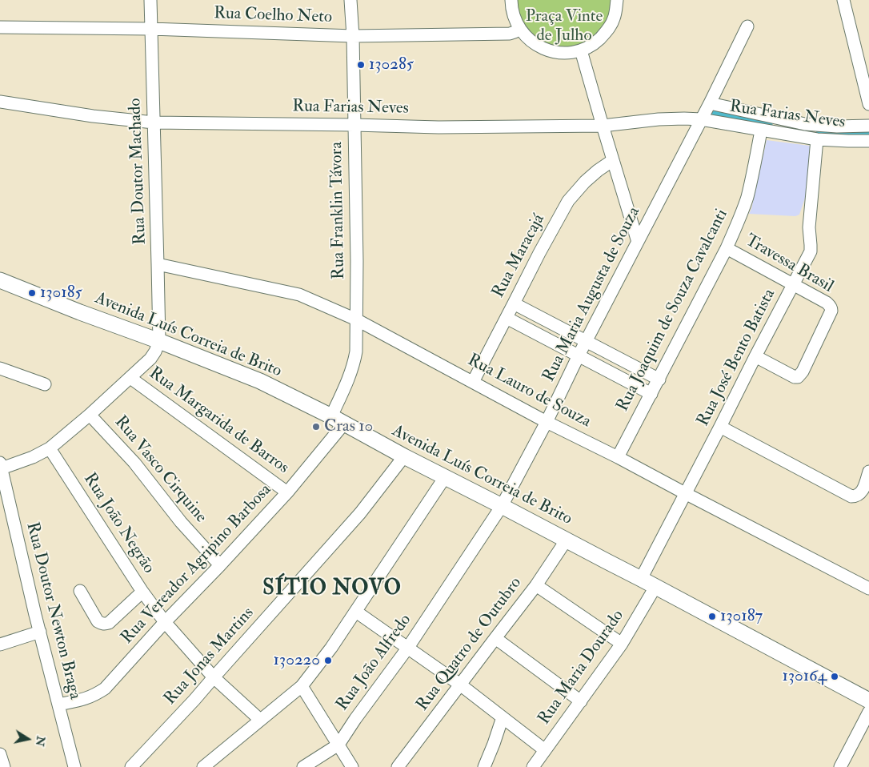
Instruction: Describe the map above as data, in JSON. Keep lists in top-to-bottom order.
{
  "streets": {
    "main road": ["Avenida Luís Correia de Brito"],
    "street": [
      "Rua Coelho Neto",
      "Rua Farias Neves",
      "Rua Doutor Machado",
      "Rua Franklin Távora",
      "Rua Maracajá",
      "Travessa Brasil",
      "Rua Maria Augusta de Souza",
      "Rua Joaquim de Souza Cavalcanti",
      "Rua José Bento Batista",
      "Rua Lauro de Souza",
      "Rua Margarida de Barros",
      "Rua Vasco Cirquine",
      "Rua João Negrão",
      "Rua Vereador Agripino Barbosa",
      "Rua Doutor Newton Braga",
      "Rua Quatro de Outubro",
      "Rua Jonas Martins",
      "Rua João Alfredo",
      "Rua Maria Dourado"
    ]
  },
  "crossings": [
    ["Rua Coelho Neto", "Rua Doutor Machado"],
    ["Rua Coelho Neto", "Rua Franklin Távora"],
    ["Rua Farias Neves", "Rua Doutor Machado"],
    ["Rua Farias Neves", "Rua Franklin Távora"],
    ["Rua Farias Neves", "Rua Maria Augusta de Souza"],
    ["Rua Farias Neves", "Rua Joaquim de Souza Cavalcanti"],
    ["Rua Farias Neves", "Rua José Bento Batista"],
    ["Rua Doutor Machado", "Avenida Luís Correia de Brito"],
    ["Rua Doutor Machado", "Rua Lauro de Souza"],
    ["Rua Franklin Távora", "Avenida Luís Correia de Brito"],
    ["Rua Franklin Távora", "Rua Lauro de Souza"],
    ["Rua Franklin Távora", "Rua Vereador Agripino Barbosa"],
    ["Rua Maracajá", "Rua Lauro de Souza"],
    ["Travessa Brasil", "Rua Joaquim de Souza Cavalcanti"],
    ["Travessa Brasil", "Rua José Bento Batista"],
    ["Rua Maria Augusta de Souza", "Avenida Luís Correia de Brito"],
    ["Rua Maria Augusta de Souza", "Rua Lauro de Souza"],
    ["Rua Maria Augusta de Souza", "Rua João Alfredo"],
    ["Rua Joaquim de Souza Cavalcanti", "Rua Lauro de Souza"],
    ["Avenida Luís Correia de Brito", "Rua José Bento Batista"],
    ["Avenida Luís Correia de Brito", "Rua Vereador Agripino Barbosa"],
    ["Avenida Luís Correia de Brito", "Rua Quatro de Outubro"],
    ["Avenida Luís Correia de Brito", "Rua Jonas Martins"],
    ["Avenida Luís Correia de Brito", "Rua João Alfredo"],
    ["Avenida Luís Correia de Brito", "Rua Maria Dourado"],
    ["Rua José Bento Batista", "Rua Lauro de Souza"],
    ["Rua Margarida de Barros", "Rua Vereador Agripino Barbosa"],
    ["Rua Vasco Cirquine", "Rua Vereador Agripino Barbosa"],
    ["Rua João Negrão", "Rua Vereador Agripino Barbosa"],
    ["Rua João Negrão", "Rua Jonas Martins"],
    ["Rua Vereador Agripino Barbosa", "Rua Doutor Newton Braga"]
  ],
  "districts": ["SÍTIO NOVO"],
  "parks": ["Praça Vinte de Julho"],
  "places": [
    "130285",
    "130185",
    "Cras 10",
    "130187",
    "130220",
    "130164"
  ],
  "north": "right"
}
